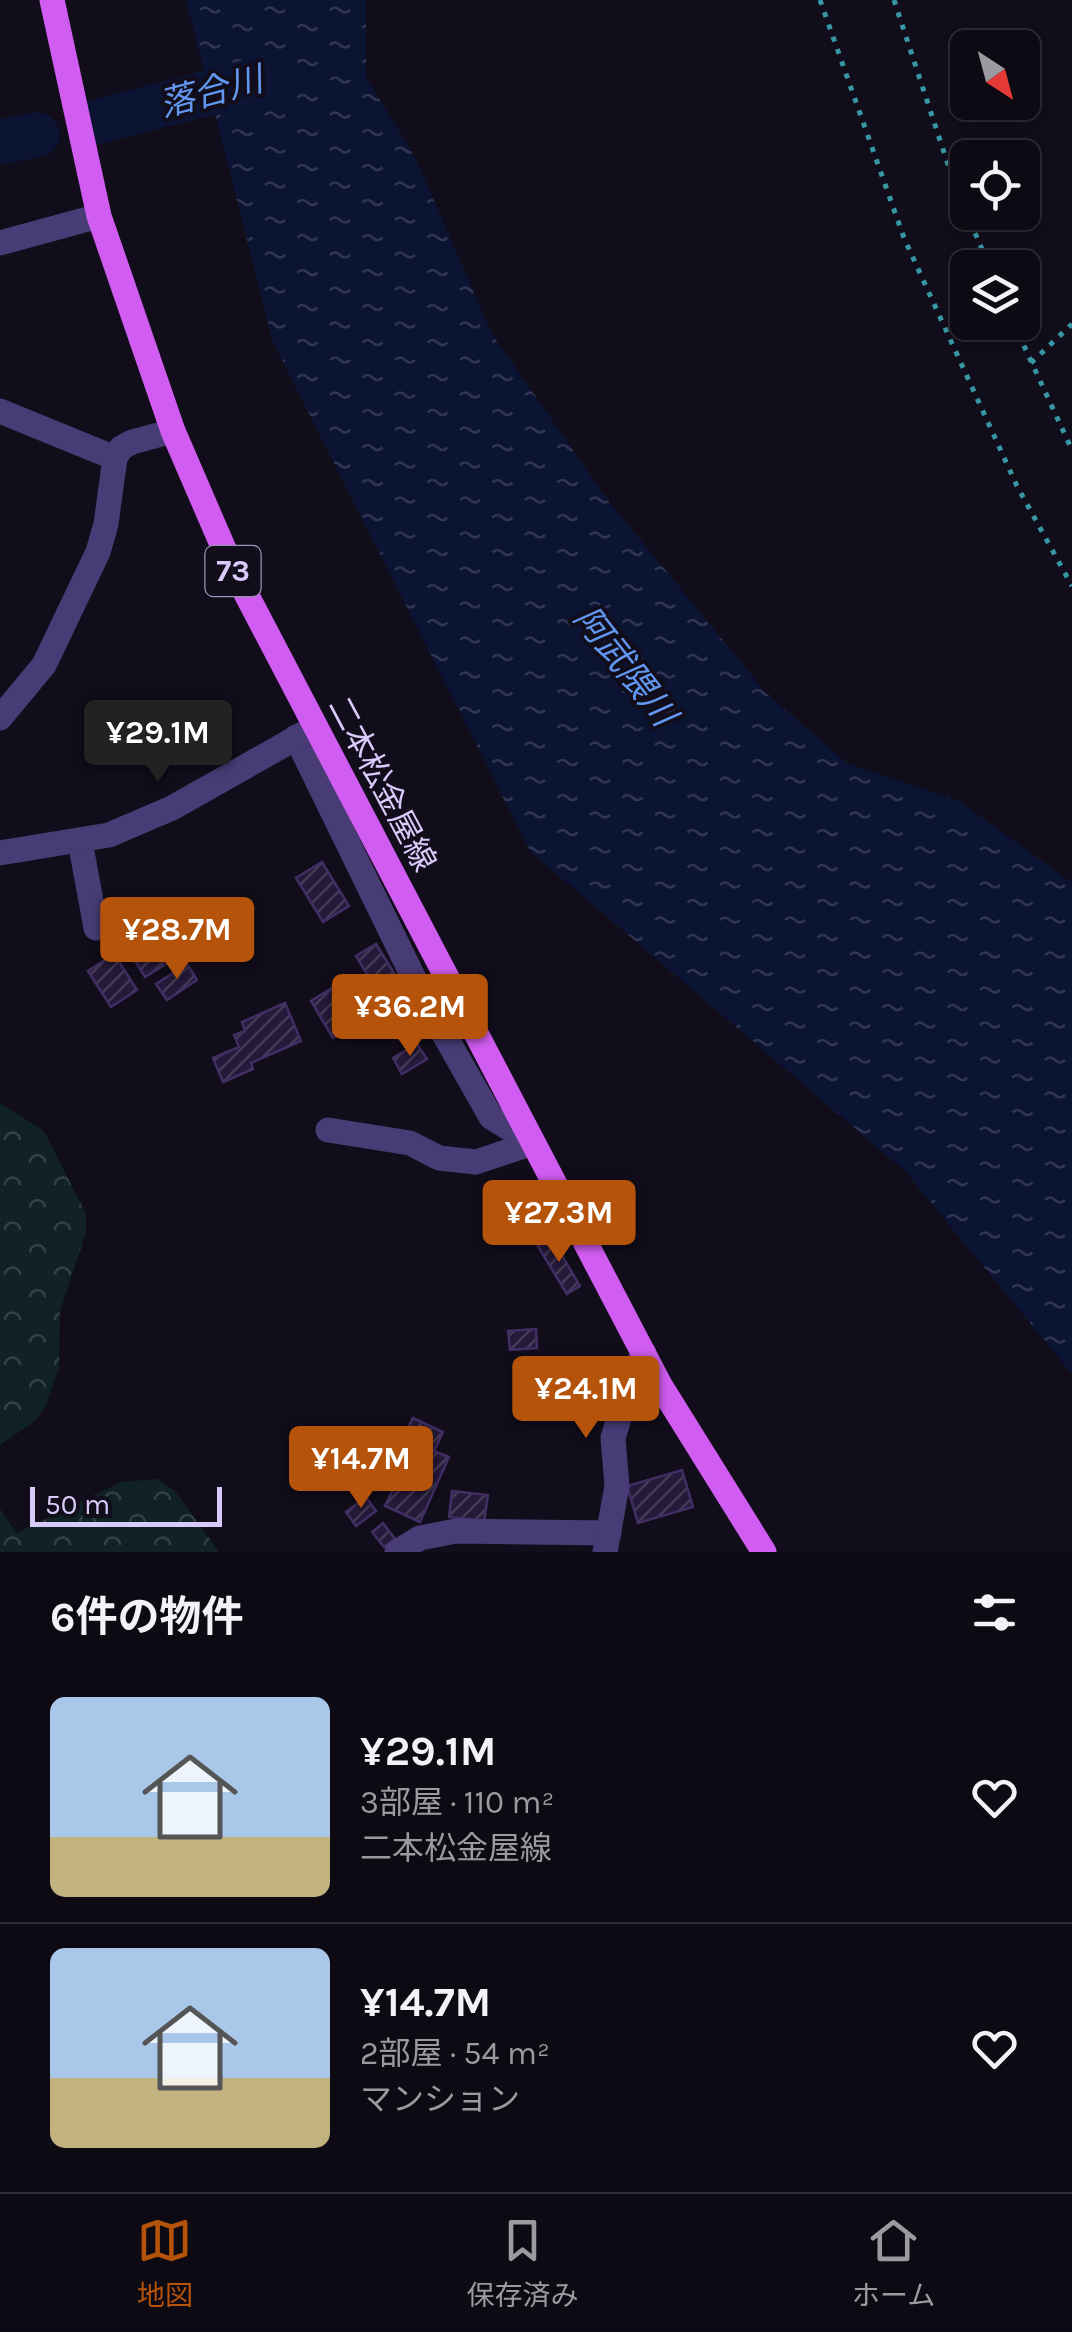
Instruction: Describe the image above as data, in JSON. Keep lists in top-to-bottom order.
{
  "streets": {
    "main road": ["73", "二本松金屋線"]
  },
  "water": ["落合川", "阿武隈川"],
  "scale_bar": "50 m",
  "north": "bottom right",
  "page": {
    "price": [
      "¥29.1M",
      "¥28.7M",
      "¥36.2M",
      "¥27.3M",
      "¥24.1M",
      "¥14.7M"
    ],
    "scale": "50 m",
    "heading": "6件の物件",
    "list": [
      {
        "name": "¥29.1M",
        "note": "3部屋 · 110 m² · 二本松金屋線"
      },
      {
        "name": "¥14.7M",
        "note": "2部屋 · 54 m² · マンション"
      }
    ],
    "tabs": ["地図", "保存済み", "ホーム"]
  }
}
